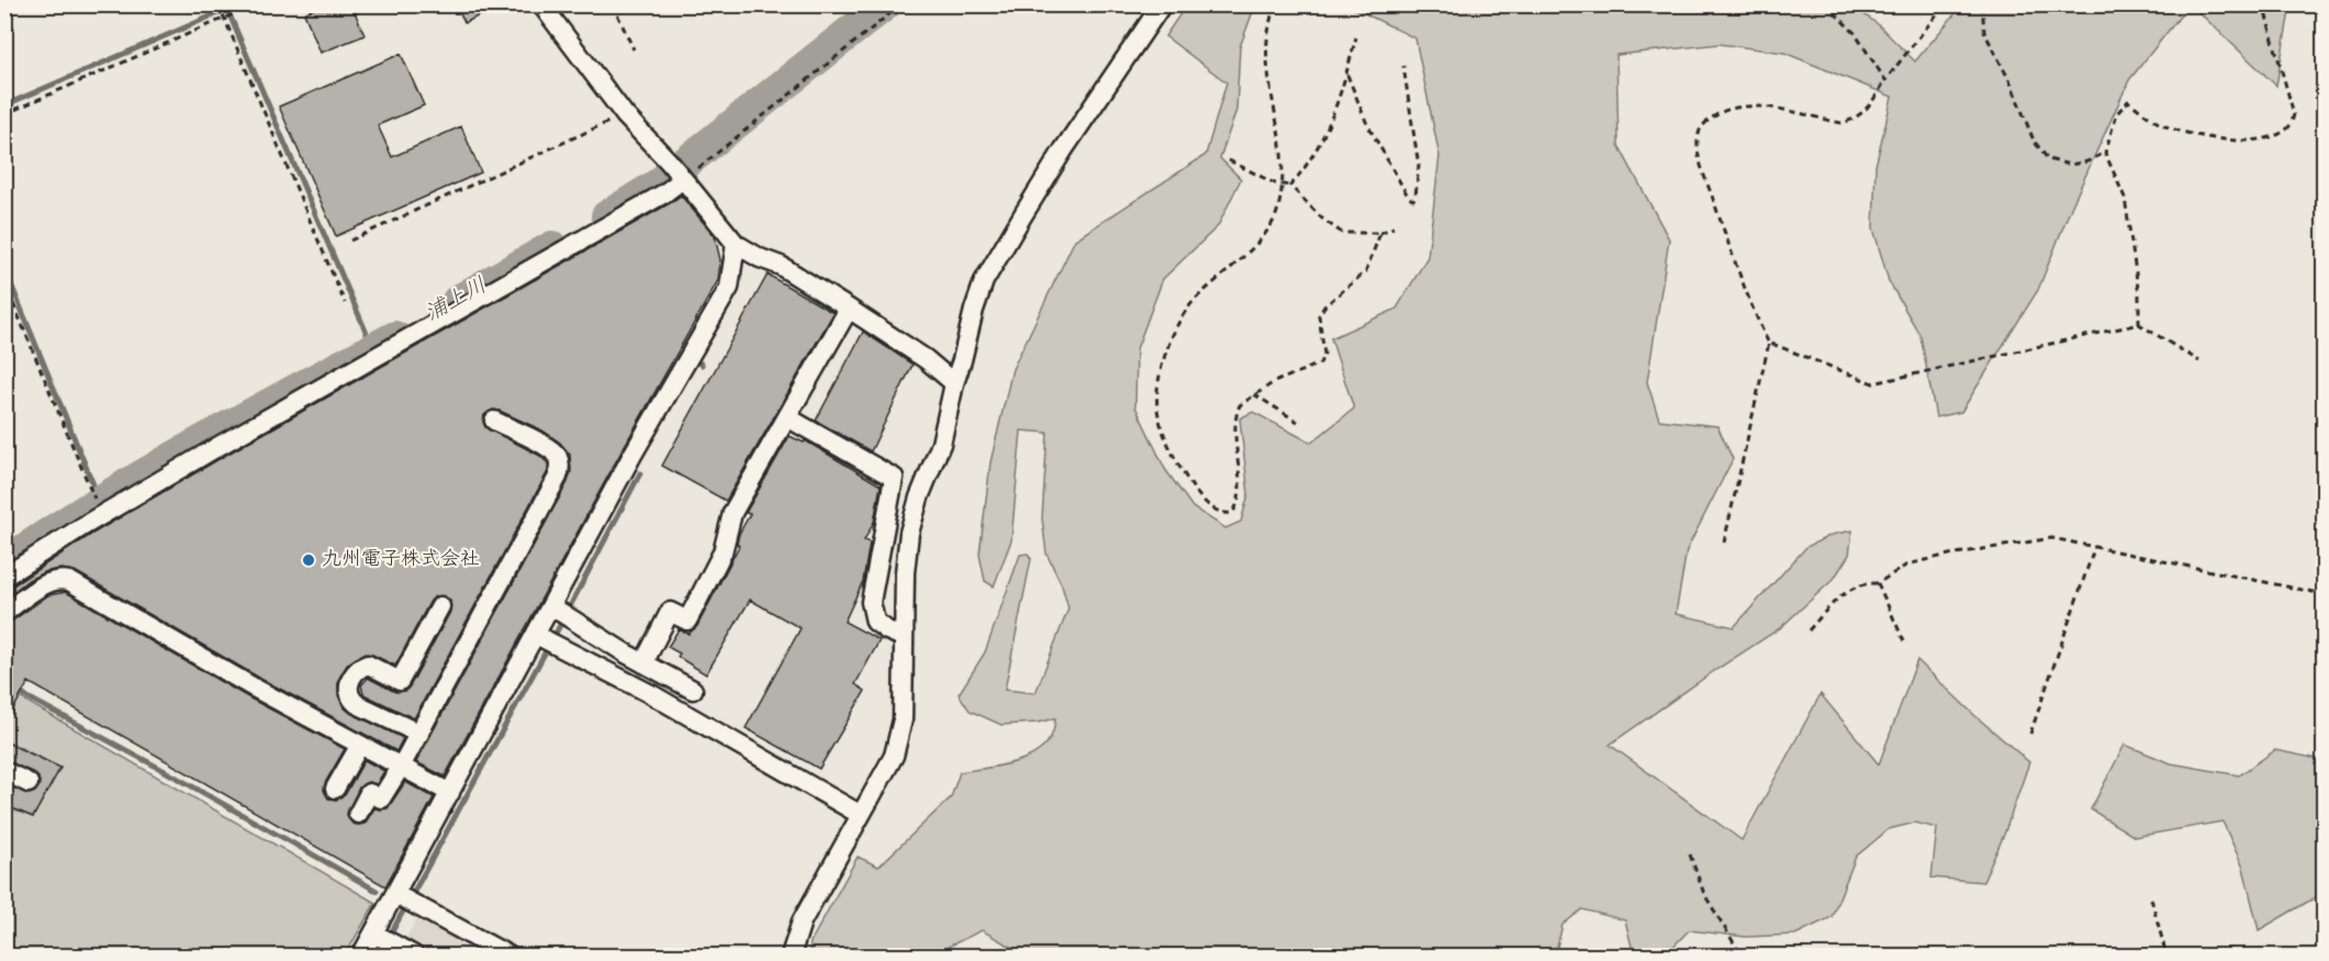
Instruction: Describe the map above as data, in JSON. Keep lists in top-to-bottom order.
{
  "water": ["浦上川"],
  "places": ["九州電子株式会社"]
}
